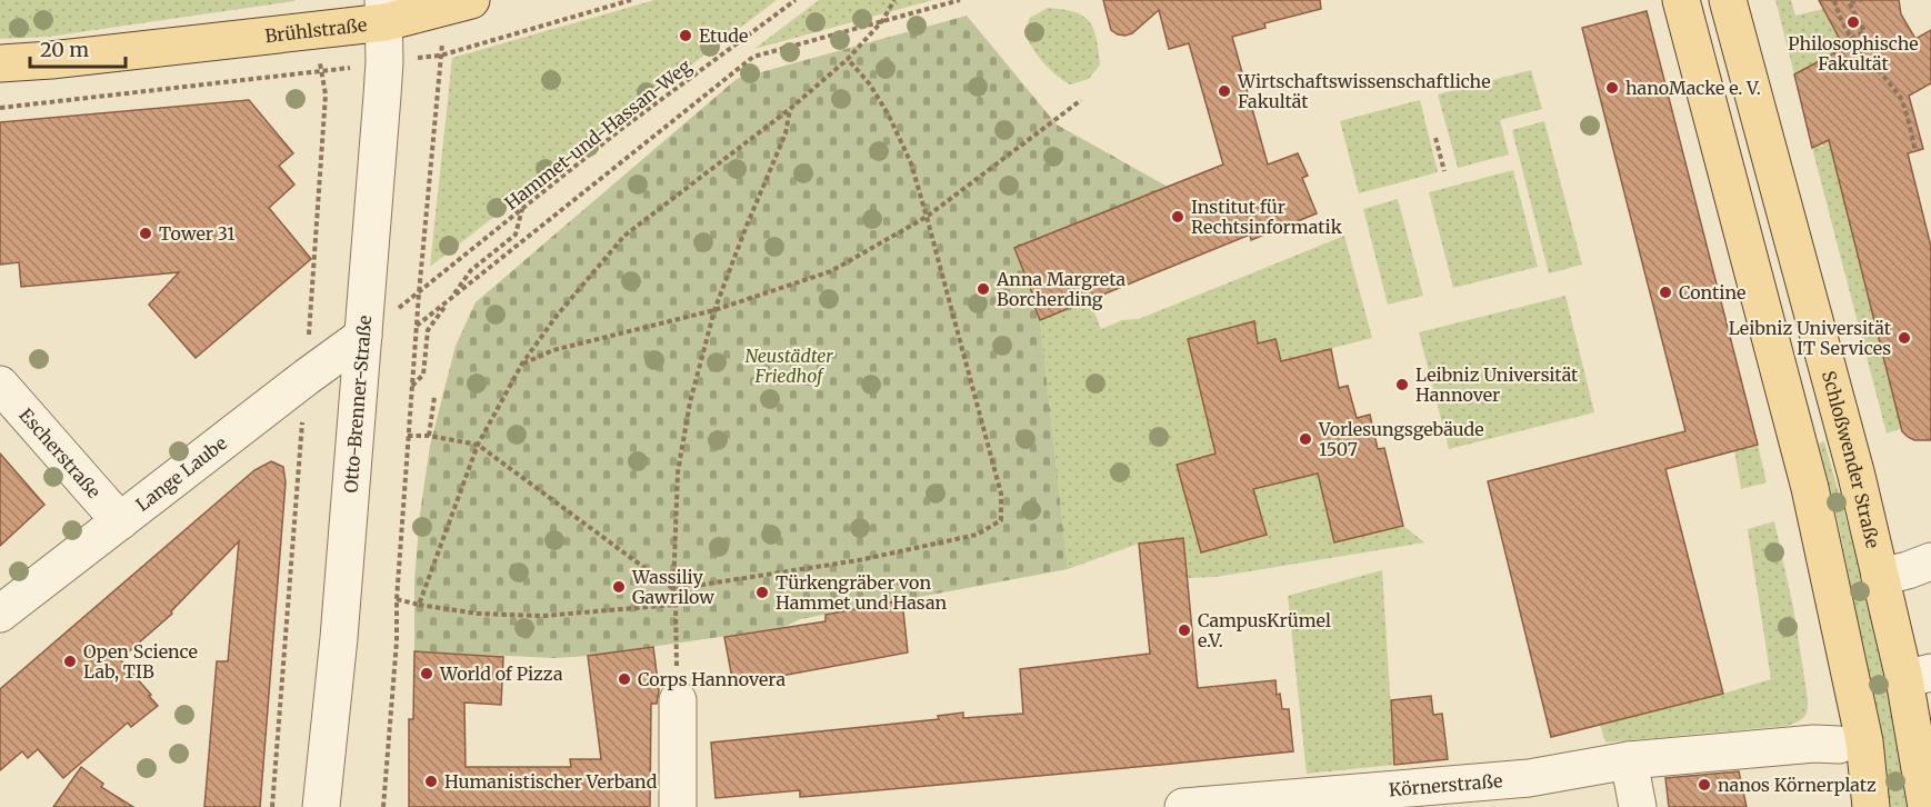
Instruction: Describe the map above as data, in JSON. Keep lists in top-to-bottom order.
{
  "streets": {
    "main road": ["Brühlstraße", "Schloßwender Straße"],
    "street": [
      "Otto-Brenner-Straße",
      "Escherstraße",
      "Lange Laube",
      "Körnerstraße"
    ],
    "path": ["Hammet-und-Hassan-Weg"]
  },
  "crossings": [
    ["Brühlstraße", "Otto-Brenner-Straße"],
    ["Otto-Brenner-Straße", "Lange Laube"],
    ["Escherstraße", "Lange Laube"]
  ],
  "parks": ["Neustädter Friedhof"],
  "places": [
    "Philosophische Fakultät",
    "Etude",
    "hanoMacke e. V.",
    "Wirtschaftswissenschaftliche Fakultät",
    "Institut für Rechtsinformatik",
    "Tower 31",
    "Anna Margreta Borcherding",
    "Contine",
    "Leibniz Universität IT Services",
    "Leibniz Universität Hannover",
    "Vorlesungsgebäude 1507",
    "Wassiliy Gawrilow",
    "Türkengräber von Hammet und Hasan",
    "CampusKrümel e.V.",
    "Open Science Lab, TIB",
    "World of Pizza",
    "Corps Hannovera",
    "Humanistischer Verband",
    "nanos Körnerplatz"
  ],
  "scale_bar": "20 m"
}
